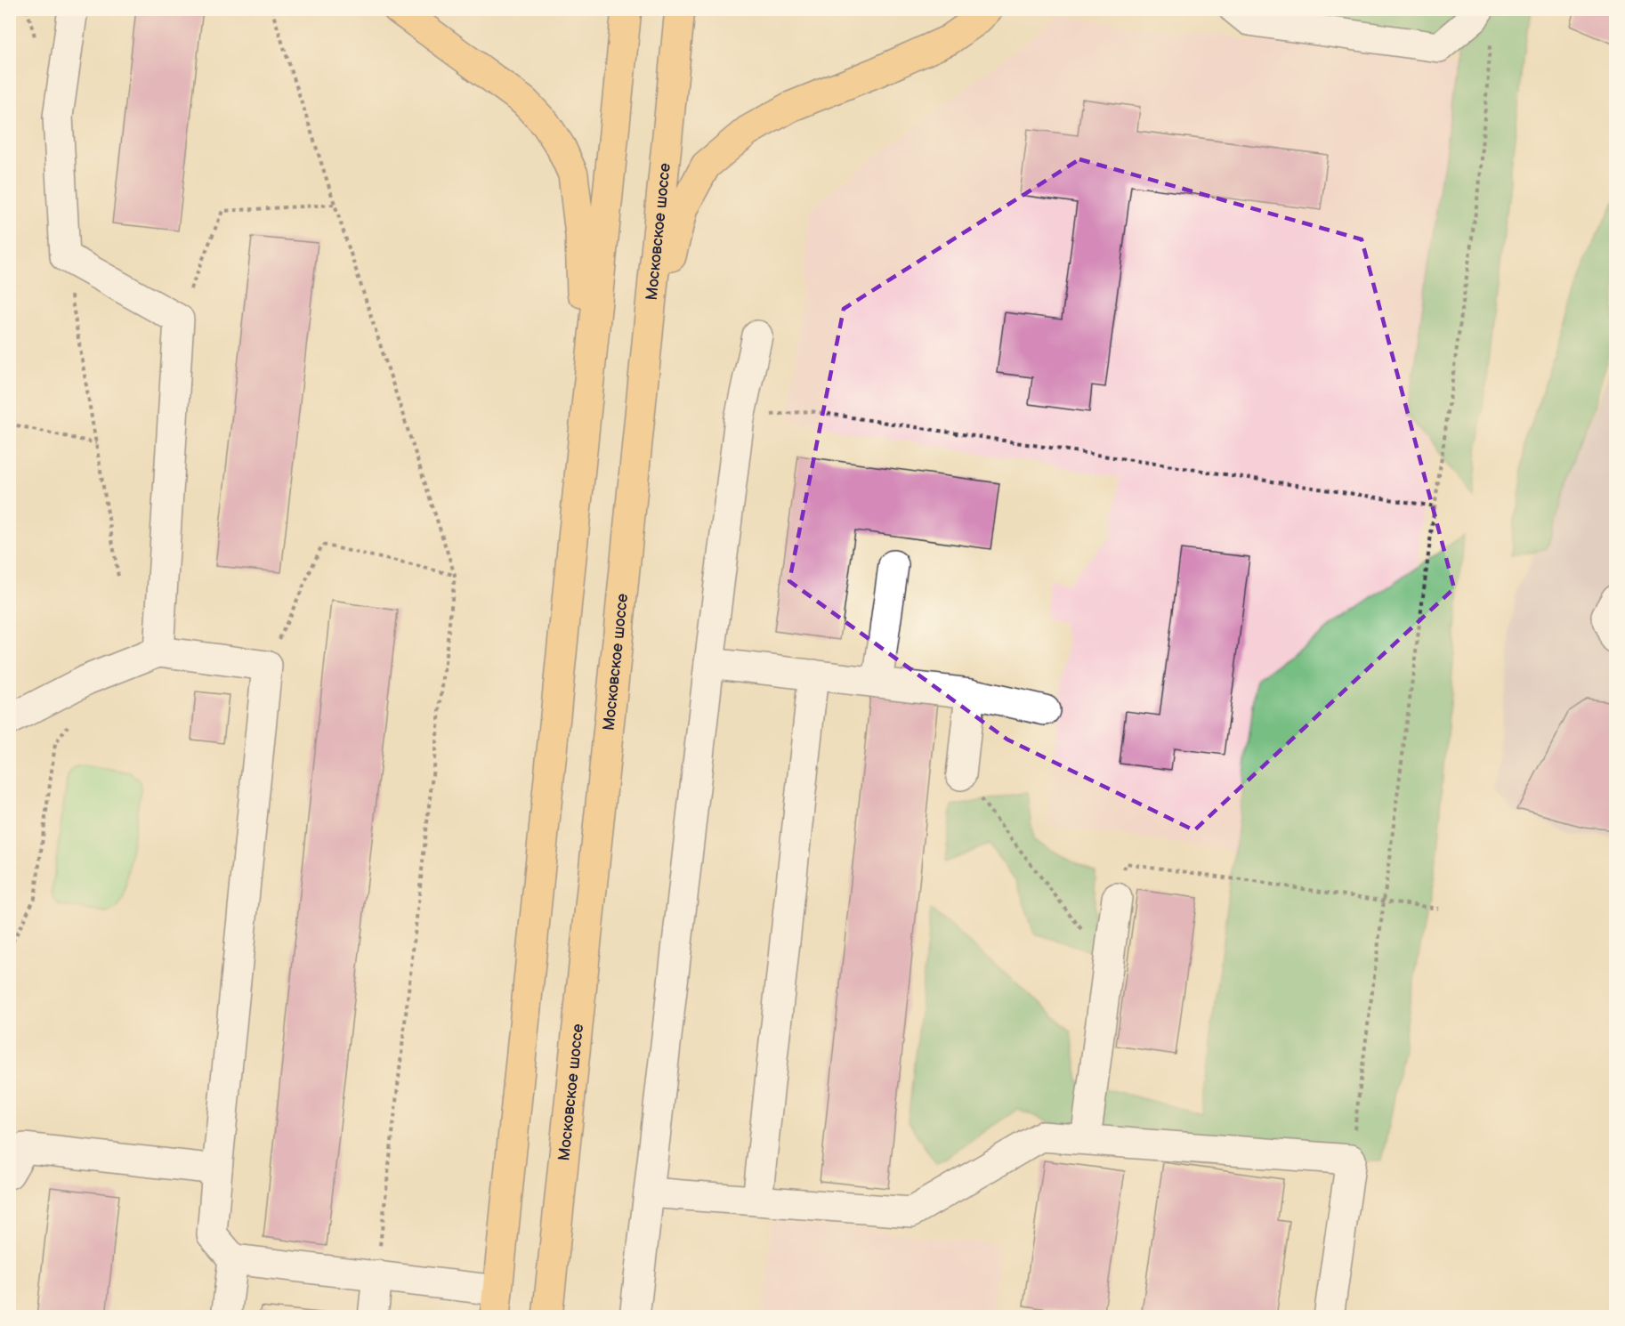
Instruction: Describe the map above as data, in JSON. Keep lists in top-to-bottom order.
{
  "streets": {
    "main road": ["Московское шоссе"]
  }
}
